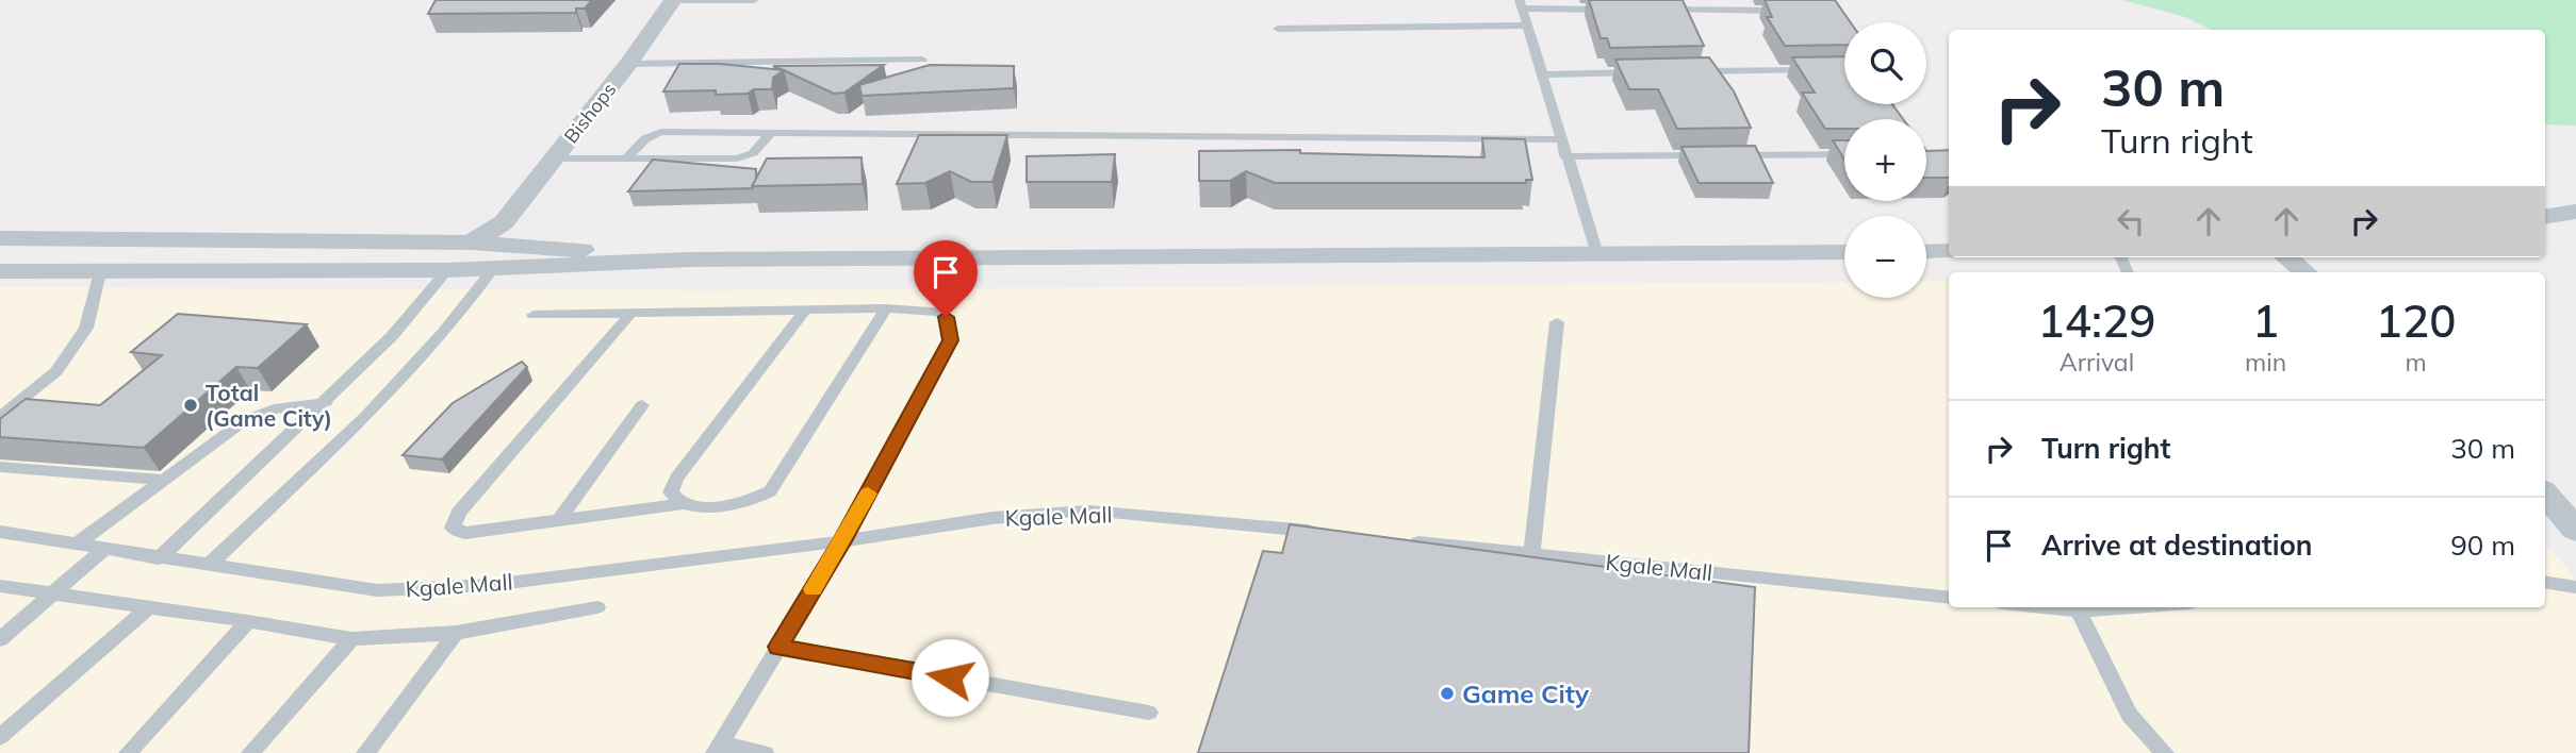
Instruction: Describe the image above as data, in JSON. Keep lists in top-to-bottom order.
{
  "streets": {
    "street": ["Bishops"],
    "lane": ["Kgale Mall"]
  },
  "places": ["Total (Game City)", "Game City"],
  "page": {
    "map_buttons": ["+", "−"],
    "turn": ["30 m", "Turn right"],
    "eta": [
      "14:29",
      "Arrival",
      "1",
      "min",
      "120",
      "m"
    ],
    "list": [
      {
        "name": "Turn right",
        "value": "30 m"
      },
      {
        "name": "Arrive at destination",
        "value": "90 m"
      }
    ]
  }
}
